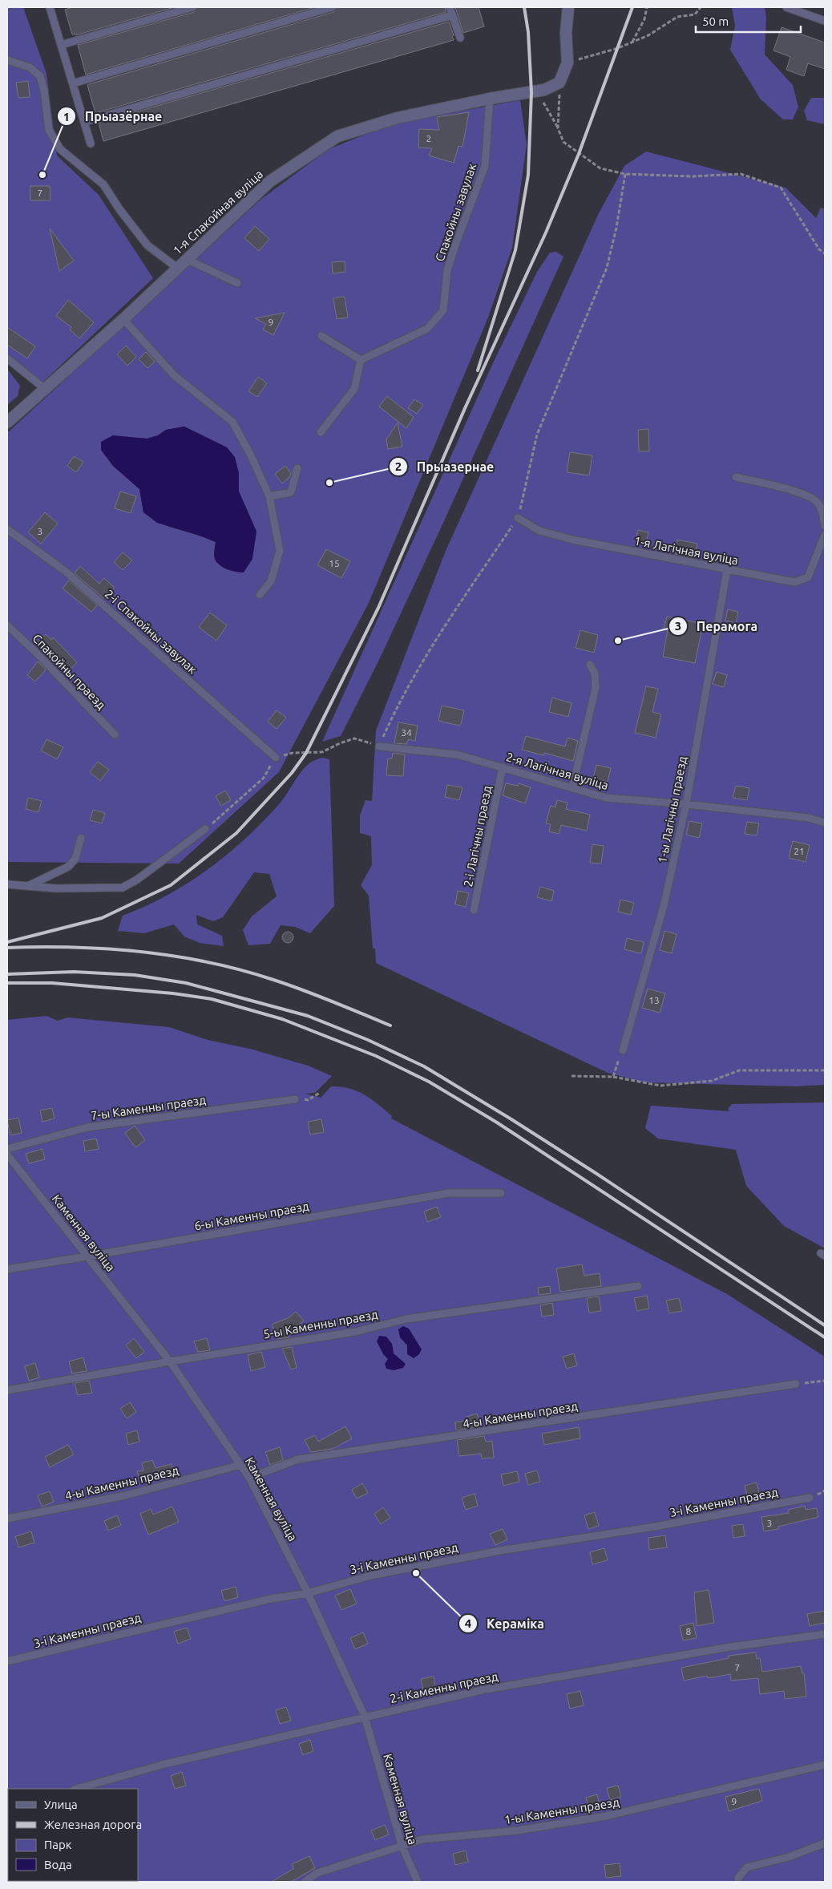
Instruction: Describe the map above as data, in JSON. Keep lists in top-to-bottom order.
{
  "streets": {
    "street": ["1-я Спакойная вуліца"],
    "lane": [
      "Спакойны завулак",
      "1-я Лагічная вуліца",
      "2-і Спакойны завулак",
      "Спакойны праезд",
      "2-я Лагічная вуліца",
      "1-ы Лагічны праезд",
      "2-і Лагічны праезд",
      "7-ы Каменны праезд",
      "6-ы Каменны праезд",
      "Каменная вуліца",
      "5-ы Каменны праезд",
      "4-ы Каменны праезд",
      "3-і Каменны праезд",
      "2-і Каменны праезд",
      "1-ы Каменны праезд"
    ]
  },
  "crossings": [
    ["1-я Спакойная вуліца", "Спакойны завулак"],
    ["1-я Лагічная вуліца", "1-ы Лагічны праезд"],
    ["2-я Лагічная вуліца", "1-ы Лагічны праезд"],
    ["2-я Лагічная вуліца", "2-і Лагічны праезд"],
    ["6-ы Каменны праезд", "Каменная вуліца"],
    ["Каменная вуліца", "5-ы Каменны праезд"],
    ["Каменная вуліца", "4-ы Каменны праезд"],
    ["Каменная вуліца", "3-і Каменны праезд"],
    ["Каменная вуліца", "2-і Каменны праезд"],
    ["Каменная вуліца", "1-ы Каменны праезд"]
  ],
  "places": [
    "Прыазёрнае",
    "Прыазернае",
    "Перамога",
    "Кераміка"
  ],
  "house_numbers": [
    "2",
    "7",
    "9",
    "3",
    "15",
    "34",
    "21",
    "13",
    "3",
    "8",
    "7",
    "9"
  ],
  "legend": [
    "Улица",
    "Железная дорога",
    "Парк",
    "Вода"
  ],
  "scale_bar": "50 m"
}
